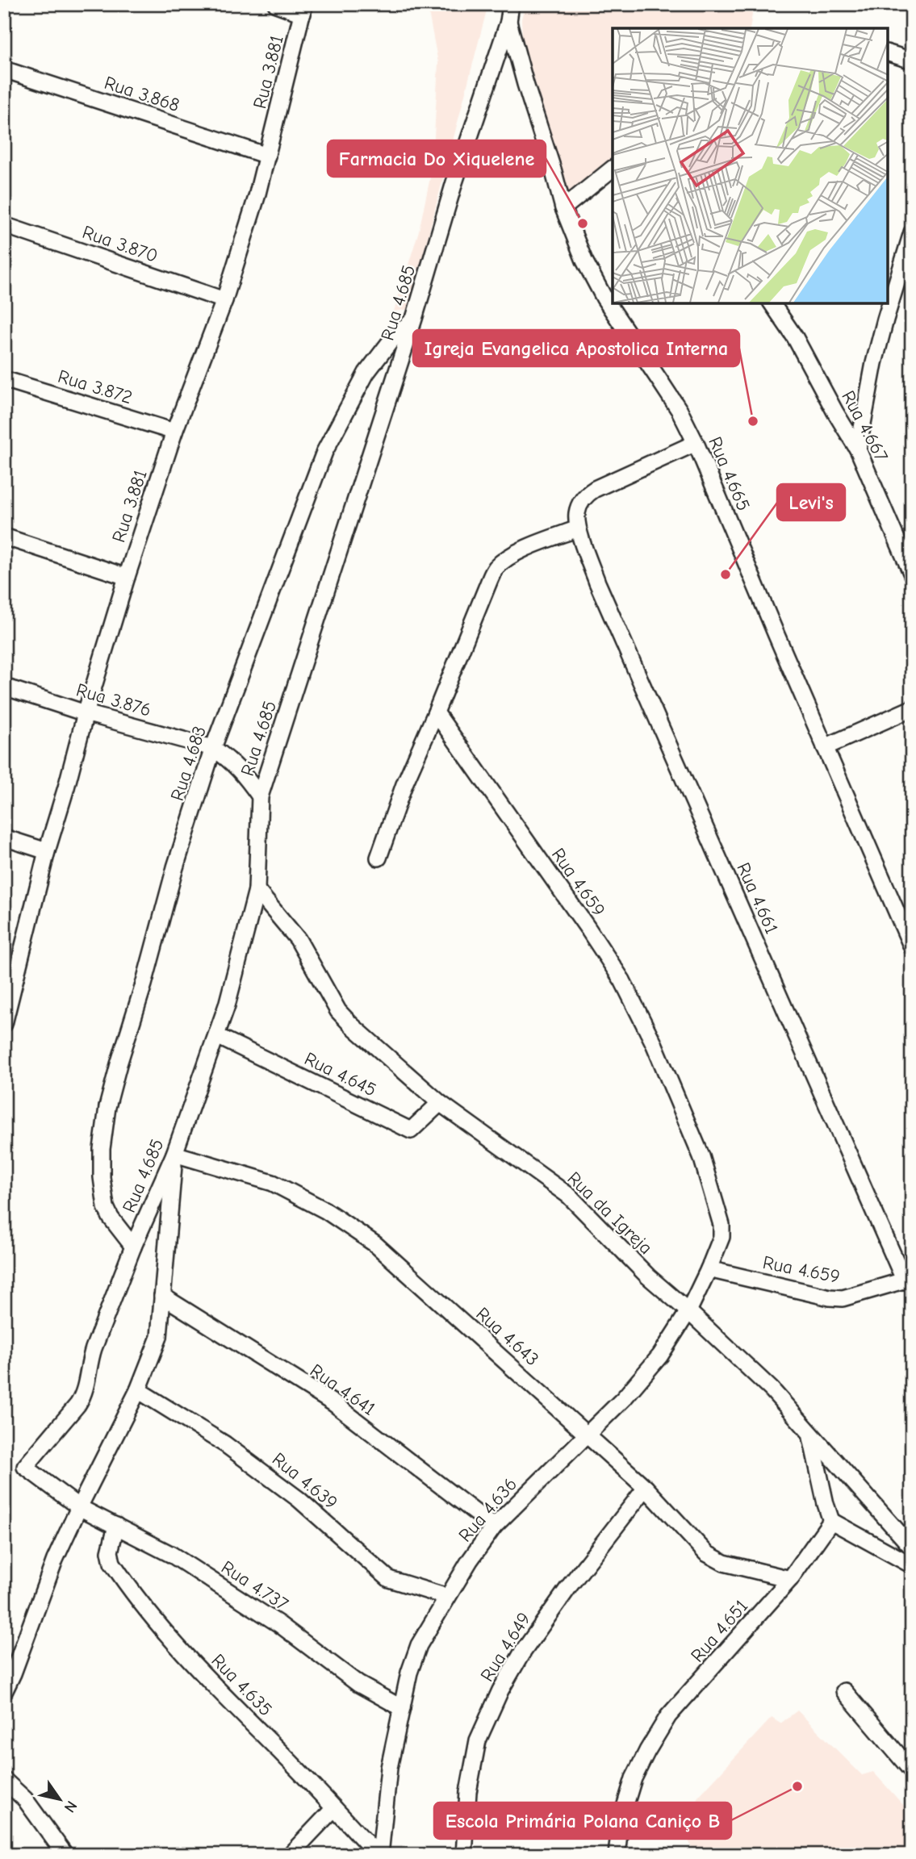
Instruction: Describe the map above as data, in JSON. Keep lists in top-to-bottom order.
{
  "streets": {
    "street": [
      "Rua 3.881",
      "Rua 3.868",
      "Rua 3.870",
      "Rua 4.685",
      "Rua 3.872",
      "Rua 4.667",
      "Rua 4.665",
      "Rua 3.876",
      "Rua 4.683",
      "Rua 4.659",
      "Rua 4.661",
      "Rua 4.645",
      "Rua da Igreja",
      "Rua 4.643",
      "Rua 4.641",
      "Rua 4.639",
      "Rua 4.636",
      "Rua 4.737",
      "Rua 4.651",
      "Rua 4.649",
      "Rua 4.635"
    ]
  },
  "crossings": [
    ["Rua 3.881", "Rua 3.868"],
    ["Rua 3.881", "Rua 3.870"],
    ["Rua 3.881", "Rua 3.872"],
    ["Rua 3.881", "Rua 3.876"],
    ["Rua 4.685", "Rua 4.665"],
    ["Rua 4.685", "Rua 4.683"],
    ["Rua 4.685", "Rua 4.645"],
    ["Rua 4.685", "Rua da Igreja"],
    ["Rua 4.685", "Rua 4.643"],
    ["Rua 4.685", "Rua 4.737"],
    ["Rua 3.876", "Rua 4.683"],
    ["Rua 4.659", "Rua 4.661"],
    ["Rua 4.659", "Rua 4.636"],
    ["Rua 4.645", "Rua da Igreja"],
    ["Rua da Igreja", "Rua 4.636"],
    ["Rua 4.643", "Rua 4.636"],
    ["Rua 4.643", "Rua 4.651"],
    ["Rua 4.643", "Rua 4.649"],
    ["Rua 4.641", "Rua 4.636"],
    ["Rua 4.639", "Rua 4.636"],
    ["Rua 4.636", "Rua 4.737"],
    ["Rua 4.636", "Rua 4.635"],
    ["Rua 4.737", "Rua 4.635"]
  ],
  "places": [
    "Farmacia Do Xiquelene",
    "Igreja Evangelica Apostolica Interna",
    "Levi's",
    "Escola Primária Polana Caniço B"
  ],
  "north": "bottom right"
}
